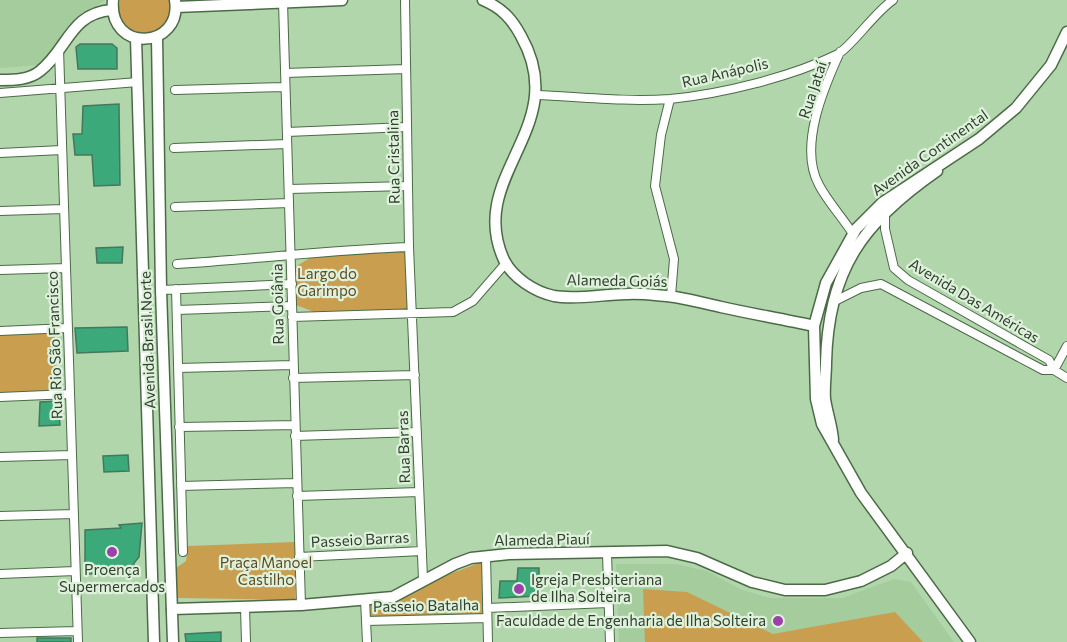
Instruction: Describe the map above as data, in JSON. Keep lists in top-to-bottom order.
{
  "streets": {
    "street": [
      "Rua Anápolis",
      "Rua Jataí",
      "Avenida Continental",
      "Rua Cristalina",
      "Alameda Goiás",
      "Avenida Das Américas",
      "Rua Goiânia",
      "Avenida Brasil Norte",
      "Rua Rio São Francisco",
      "Rua Barras",
      "Passeio Barras",
      "Alameda Piauí",
      "Passeio Batalha"
    ]
  },
  "crossings": [
    ["Rua Anápolis", "Rua Jataí"],
    ["Rua Anápolis", "Alameda Goiás"],
    ["Rua Jataí", "Avenida Continental"],
    ["Avenida Continental", "Alameda Goiás"],
    ["Avenida Continental", "Avenida Das Américas"],
    ["Avenida Continental", "Alameda Piauí"],
    ["Rua Cristalina", "Rua Barras"],
    ["Rua Goiânia", "Passeio Barras"],
    ["Rua Goiânia", "Alameda Piauí"],
    ["Avenida Brasil Norte", "Alameda Piauí"],
    ["Rua Barras", "Passeio Barras"],
    ["Rua Barras", "Alameda Piauí"]
  ],
  "parks": ["Largo do Garimpo", "Praça Manoel Castilho"],
  "places": ["Proença Supermercados", "Igreja Presbiteriana de Ilha Solteira", "Faculdade de Engenharia de Ilha Solteira"]
}
